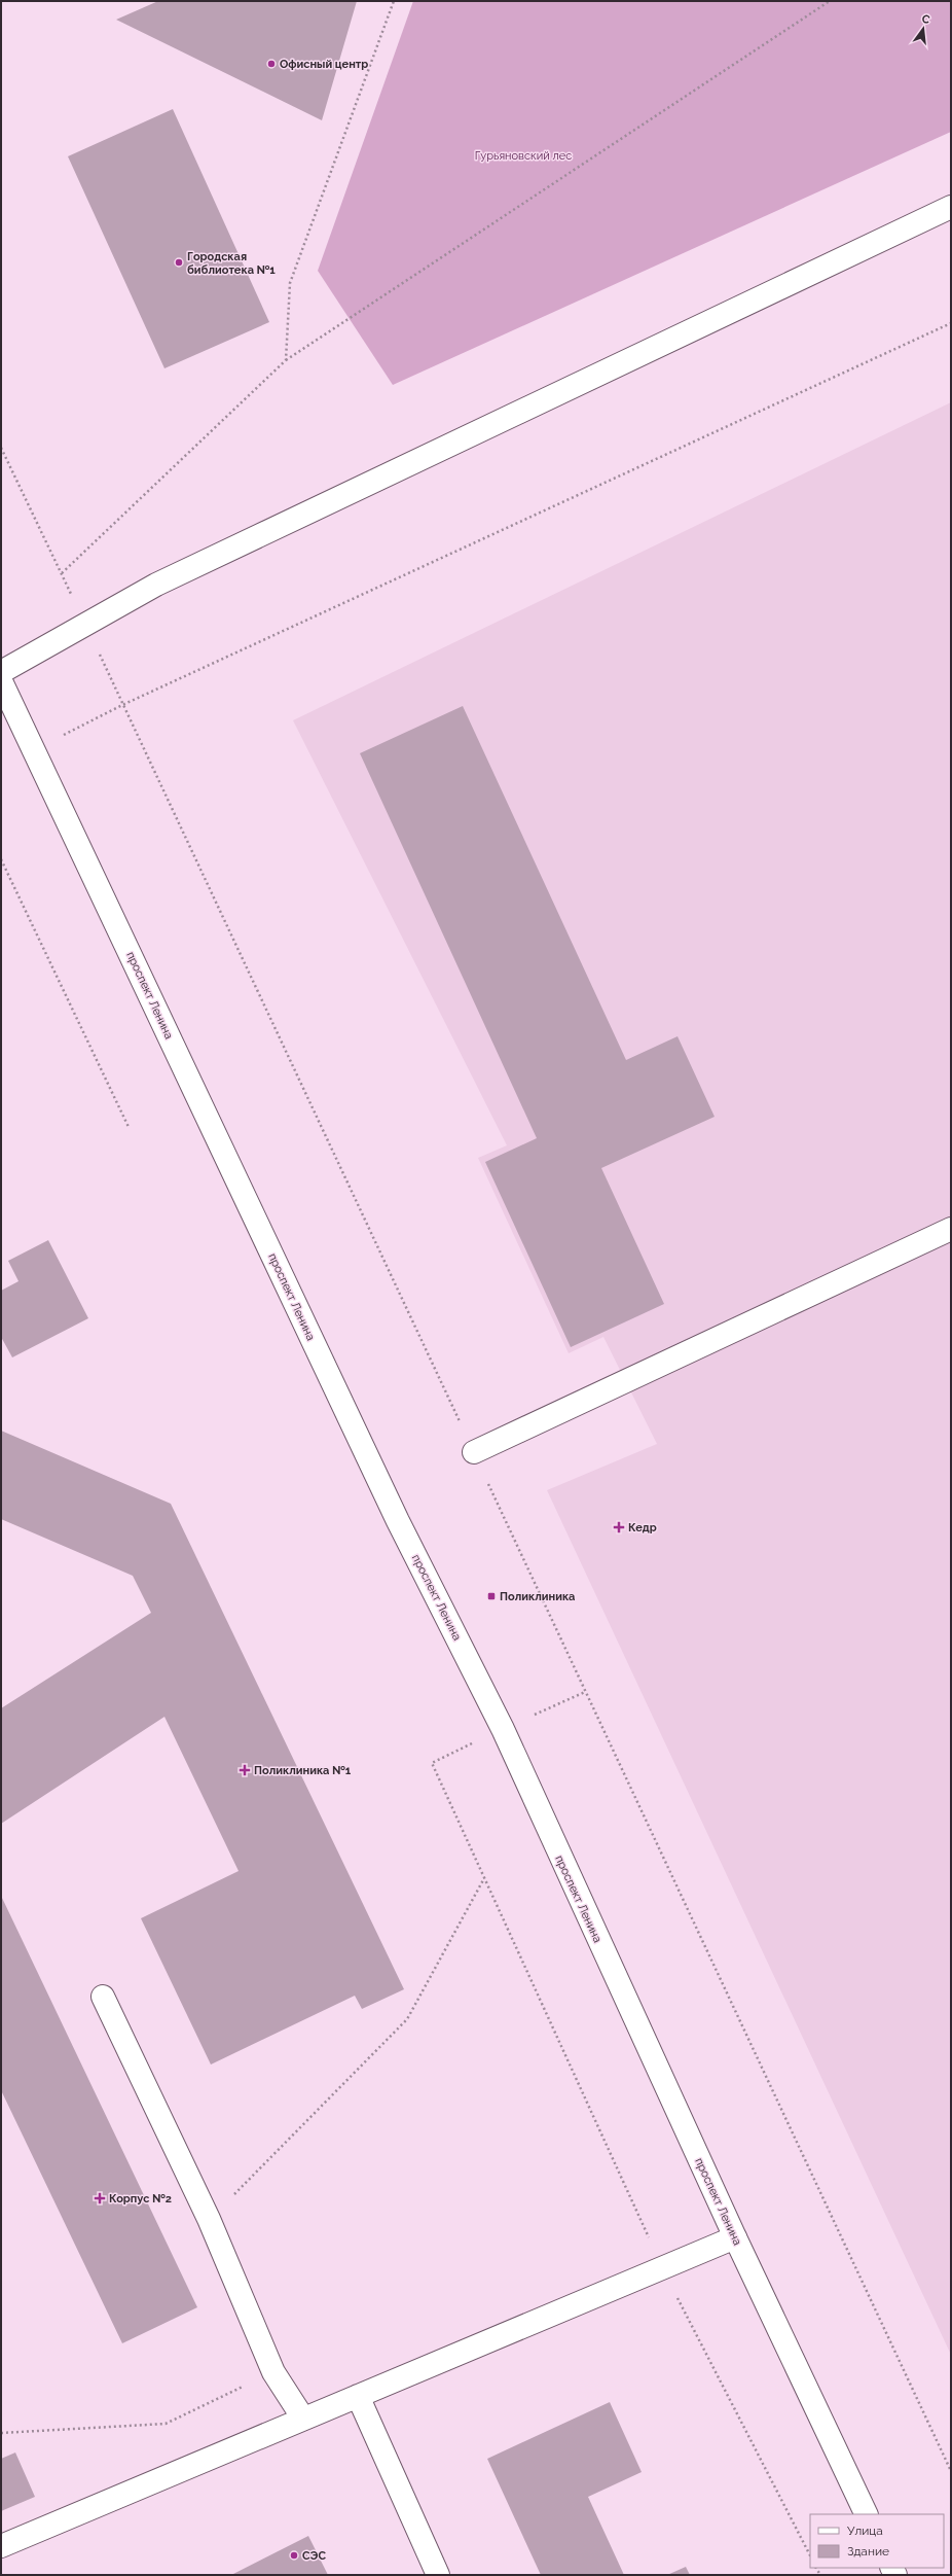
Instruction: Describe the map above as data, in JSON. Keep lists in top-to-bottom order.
{
  "streets": {
    "main road": ["проспект Ленина"]
  },
  "parks": ["Гурьяновский лес"],
  "places": {
    "other": ["Офисный центр", "Городская библиотека №1", "СЭС"],
    "health": ["Кедр", "Поликлиника №1", "Корпус №2"],
    "transit": ["Поликлиника"]
  },
  "legend": ["Улица", "Здание"],
  "north": "top"
}
